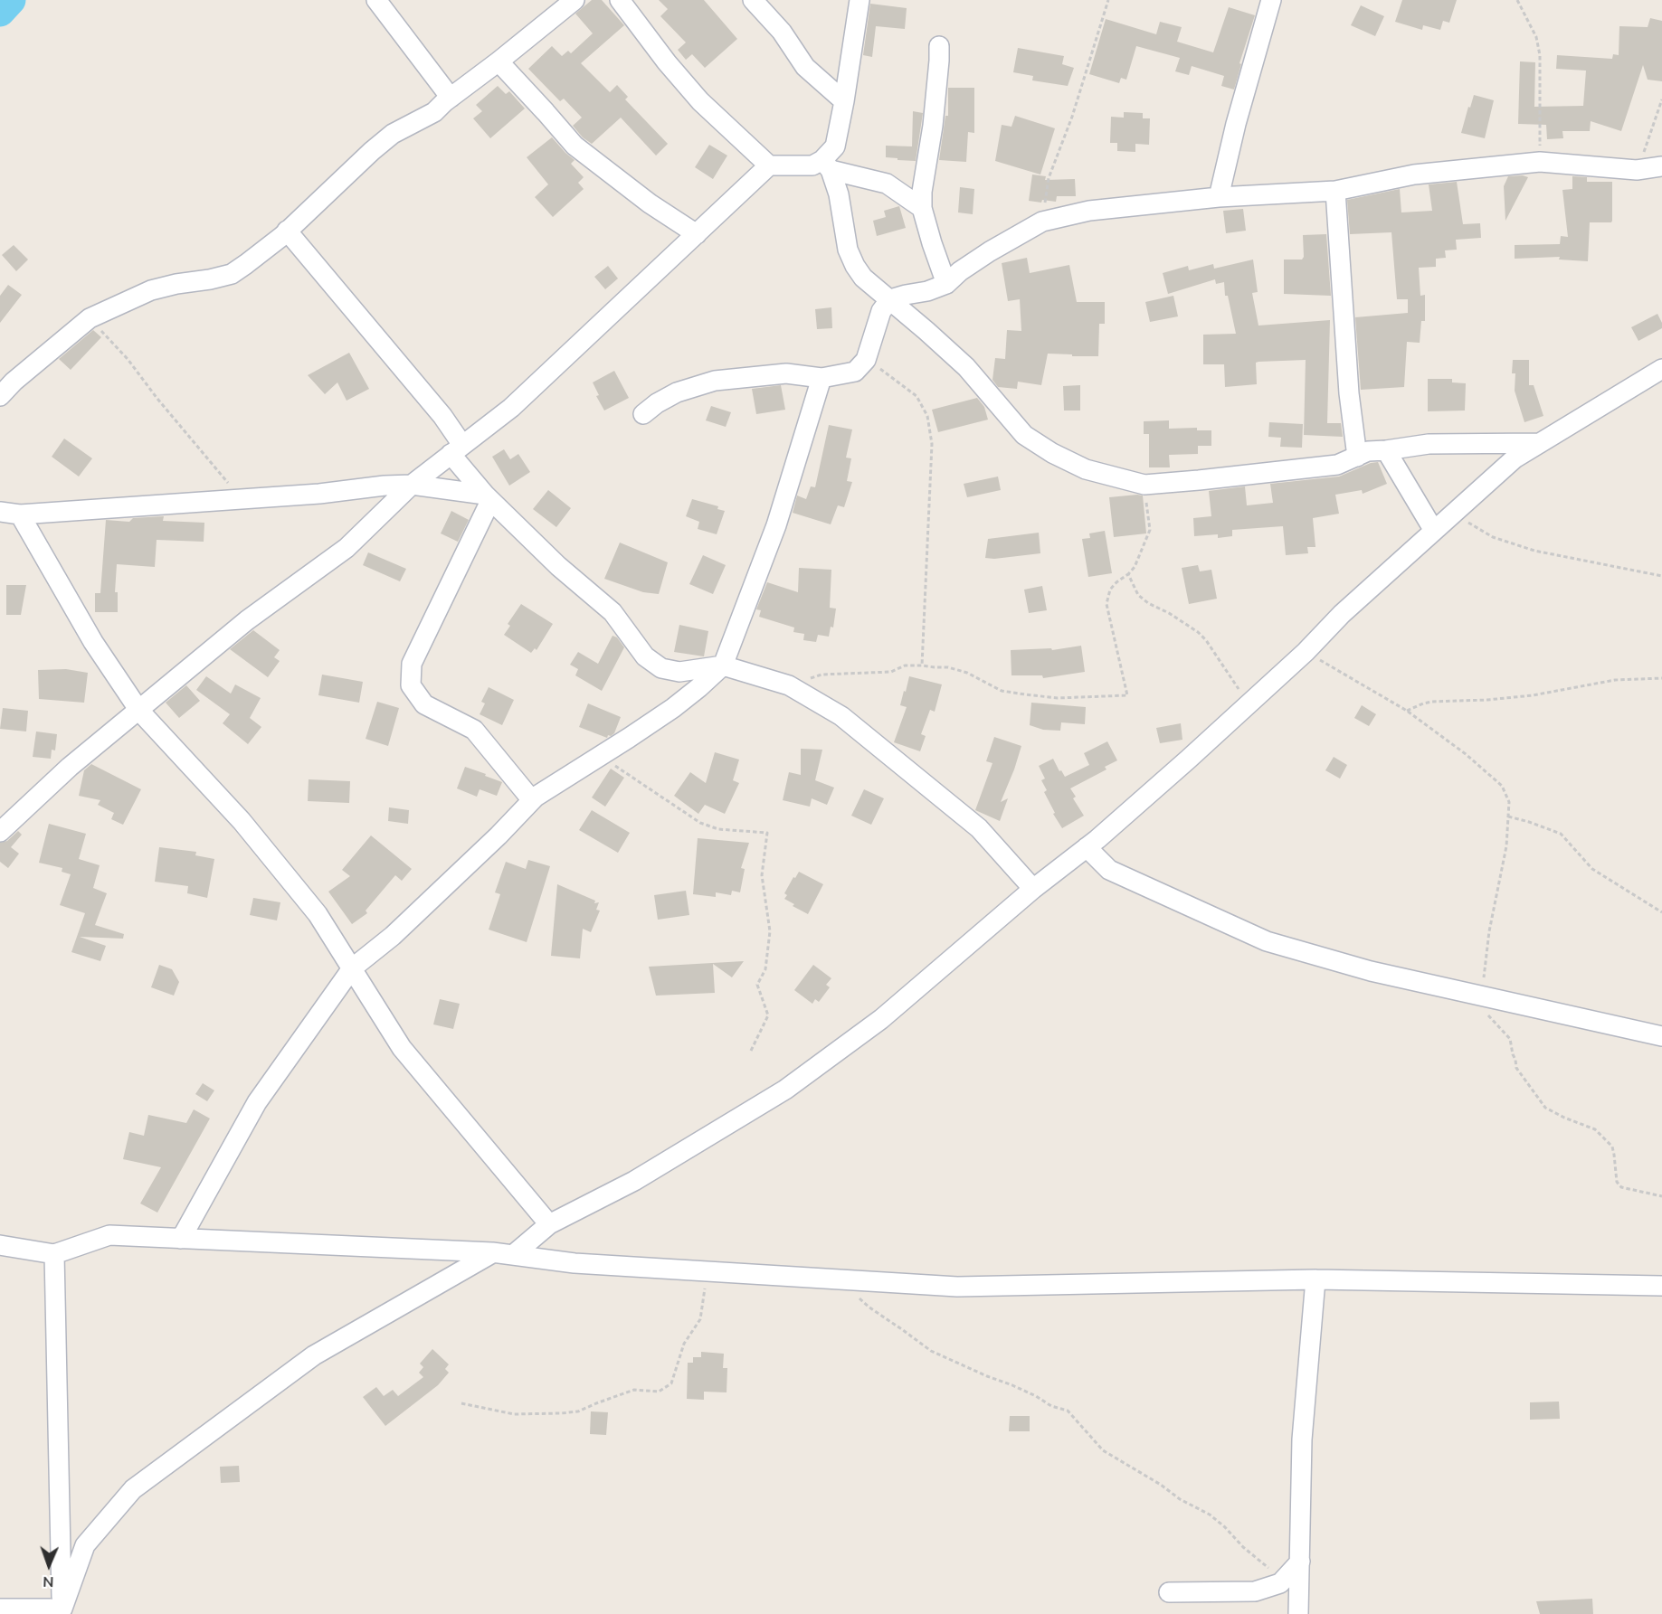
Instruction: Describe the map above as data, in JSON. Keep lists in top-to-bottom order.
{
  "north": "bottom"
}
